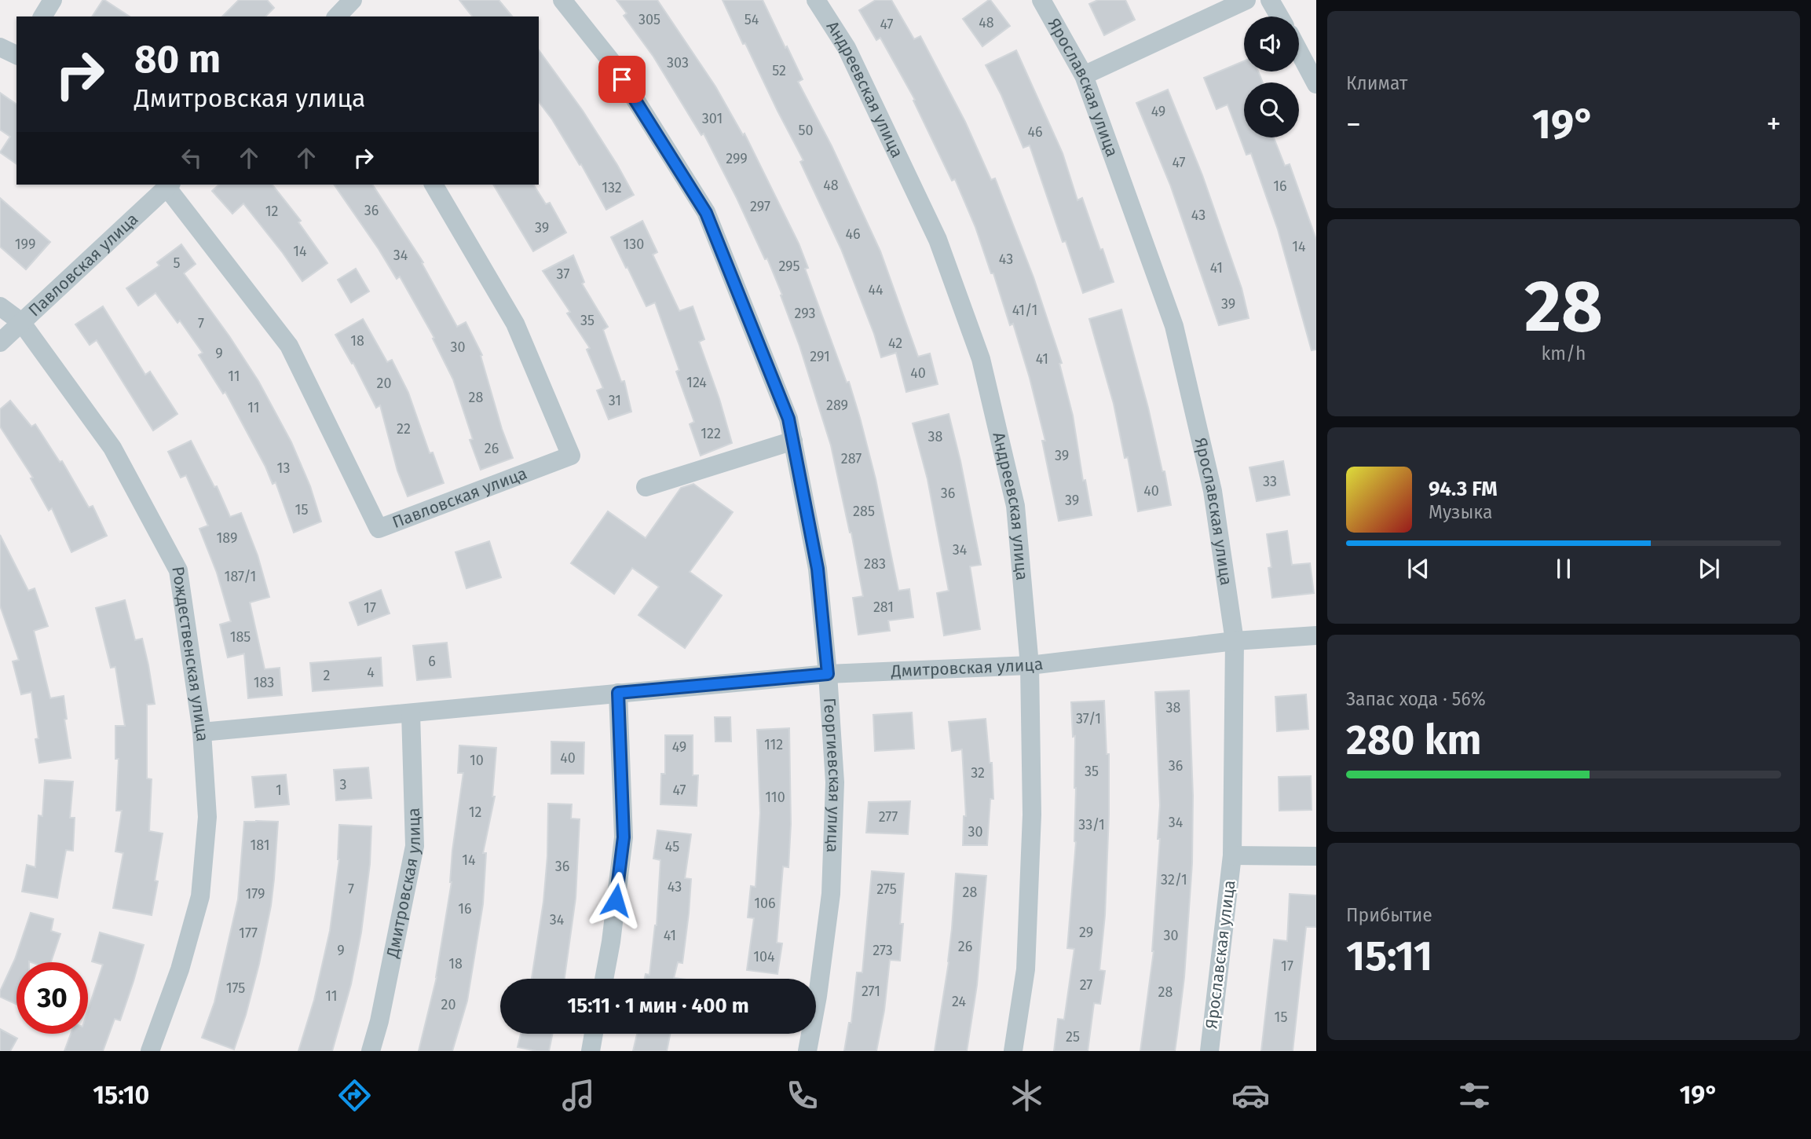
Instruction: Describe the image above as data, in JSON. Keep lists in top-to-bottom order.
{
  "streets": {
    "street": [
      "Ярославская улица",
      "Андреевская улица",
      "Павловская улица",
      "Рождественская улица",
      "Дмитровская улица",
      "Георгиевская улица"
    ]
  },
  "crossings": [
    ["Ярославская улица", "Дмитровская улица"],
    ["Андреевская улица", "Дмитровская улица"],
    ["Павловская улица", "Рождественская улица"],
    ["Рождественская улица", "Дмитровская улица"],
    ["Дмитровская улица", "Георгиевская улица"]
  ],
  "house_numbers": [
    "305",
    "54",
    "48",
    "47",
    "303",
    "52",
    "49",
    "301",
    "50",
    "46",
    "299",
    "47",
    "48",
    "16",
    "132",
    "297",
    "36",
    "12",
    "43",
    "39",
    "46",
    "199",
    "130",
    "14",
    "14",
    "34",
    "43",
    "5",
    "295",
    "41",
    "37",
    "44",
    "39",
    "41/1",
    "293",
    "35",
    "7",
    "18",
    "42",
    "30",
    "9",
    "291",
    "41",
    "40",
    "11",
    "124",
    "20",
    "28",
    "31",
    "289",
    "11",
    "22",
    "122",
    "38",
    "26",
    "39",
    "287",
    "13",
    "33",
    "40",
    "36",
    "39",
    "15",
    "285",
    "189",
    "34",
    "283",
    "187/1",
    "281",
    "17",
    "185",
    "6",
    "4",
    "2",
    "183",
    "38",
    "37/1",
    "112",
    "49",
    "40",
    "10",
    "36",
    "35",
    "32",
    "3",
    "1",
    "47",
    "110",
    "12",
    "277",
    "34",
    "33/1",
    "30",
    "181",
    "45",
    "14",
    "36",
    "32/1",
    "43",
    "7",
    "275",
    "28",
    "179",
    "106",
    "16",
    "34",
    "29",
    "177",
    "41",
    "30",
    "26",
    "9",
    "273",
    "104",
    "18",
    "17",
    "27",
    "175",
    "271",
    "28",
    "11",
    "24",
    "20",
    "15",
    "25"
  ],
  "page": {
    "tile": [
      "Климат",
      ["28", "km/h"],
      ["Запас хода · 56%", "280 km"],
      ["Прибытие", "15:11"]
    ],
    "turn": ["80 m", "Дмитровская улица"],
    "heat": ["−", "19°", "+"],
    "song": ["94.3 FM", "Музыка"],
    "limit": "30",
    "trip": "15:11 · 1 мин · 400 m",
    "tabs": ["15:10", "19°"]
  }
}
